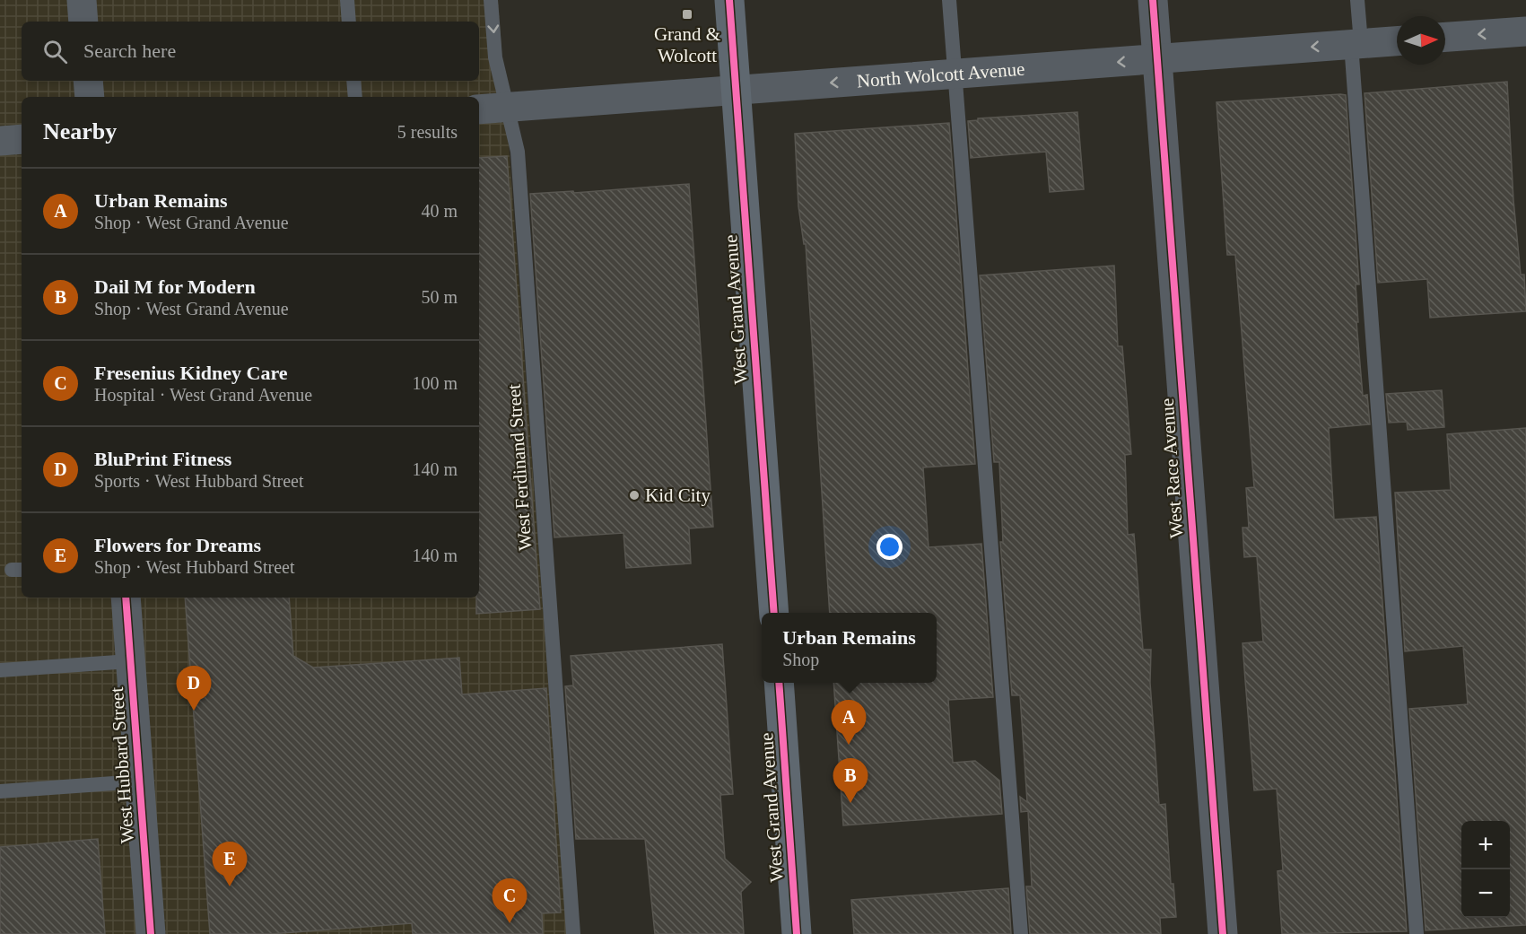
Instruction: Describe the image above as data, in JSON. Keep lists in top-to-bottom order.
{
  "streets": {
    "main road": ["West Grand Avenue"],
    "street": ["North Wolcott Avenue", "West Race Avenue", "West Hubbard Street"],
    "lane": ["West Ferdinand Street"]
  },
  "crossings": [
    ["North Wolcott Avenue", "West Grand Avenue"],
    ["North Wolcott Avenue", "West Ferdinand Street"],
    ["North Wolcott Avenue", "West Race Avenue"]
  ],
  "one_way": ["North Wolcott Avenue"],
  "places": {
    "transit": ["Grand & Wolcott"],
    "other": ["Kid City"]
  },
  "north": "right",
  "page": {
    "search": "Search here",
    "heading": ["Nearby", "5 results"],
    "list": [
      {
        "mark": "A",
        "name": "Urban Remains",
        "note": "Shop · West Grand Avenue",
        "value": "40 m"
      },
      {
        "mark": "B",
        "name": "Dail M for Modern",
        "note": "Shop · West Grand Avenue",
        "value": "50 m"
      },
      {
        "mark": "C",
        "name": "Fresenius Kidney Care",
        "note": "Hospital · West Grand Avenue",
        "value": "100 m"
      },
      {
        "mark": "D",
        "name": "BluPrint Fitness",
        "note": "Sports · West Hubbard Street",
        "value": "140 m"
      },
      {
        "mark": "E",
        "name": "Flowers for Dreams",
        "note": "Shop · West Hubbard Street",
        "value": "140 m"
      }
    ],
    "popup": ["Urban Remains", "Shop"],
    "pins": [
      "D",
      "A",
      "B",
      "E",
      "C"
    ],
    "map_buttons": ["+", "−"]
  }
}
